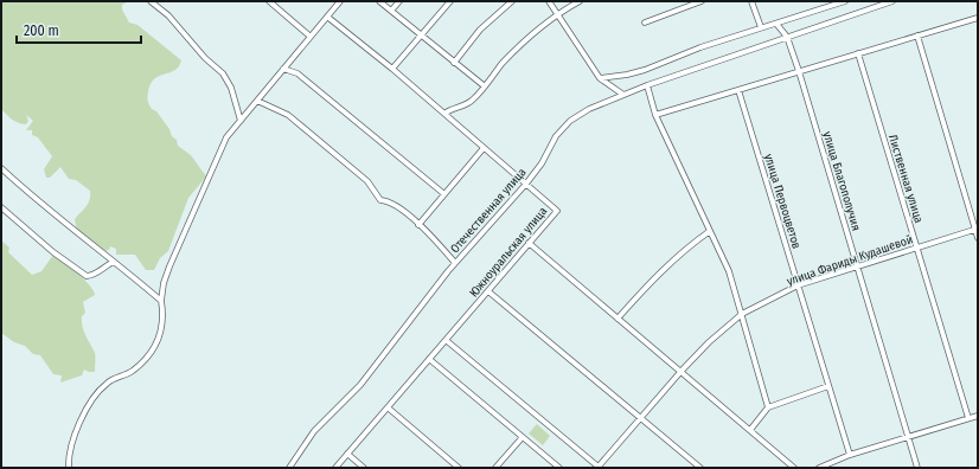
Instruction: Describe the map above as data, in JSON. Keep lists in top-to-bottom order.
{
  "streets": {
    "street": [
      "Лиственная улица",
      "улица Благополучия",
      "улица Первоцветов",
      "Отечественная улица",
      "Южноуральская улица",
      "улица Фариды Кудашевой"
    ]
  },
  "crossings": [
    ["Лиственная улица", "улица Фариды Кудашевой"],
    ["улица Благополучия", "Отечественная улица"],
    ["улица Благополучия", "улица Фариды Кудашевой"],
    ["улица Первоцветов", "улица Фариды Кудашевой"],
    ["Отечественная улица", "Южноуральская улица"]
  ],
  "scale_bar": "200 m"
}
